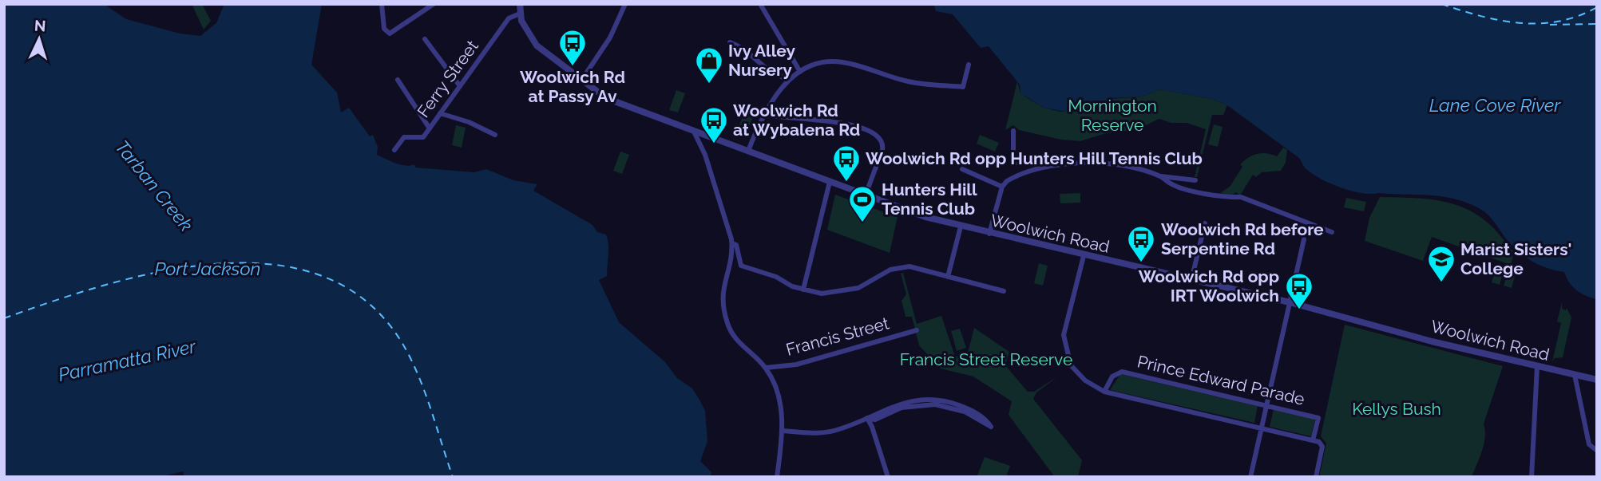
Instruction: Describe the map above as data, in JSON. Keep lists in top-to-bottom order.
{
  "streets": {
    "street": [
      "Ferry Street",
      "Woolwich Road",
      "Francis Street",
      "Prince Edward Parade"
    ]
  },
  "crossings": [
    ["Ferry Street", "Woolwich Road"]
  ],
  "water": [
    "Lane Cove River",
    "Tarban Creek",
    "Port Jackson",
    "Parramatta River"
  ],
  "parks": ["Mornington Reserve", "Francis Street Reserve", "Kellys Bush"],
  "places": {
    "bus stop": [
      "Woolwich Rd at Passy Av",
      "Woolwich Rd at Wybalena Rd",
      "Woolwich Rd opp Hunters Hill Tennis Club",
      "Woolwich Rd before Serpentine Rd",
      "Woolwich Rd opp IRT Woolwich"
    ],
    "shop": ["Ivy Alley Nursery"],
    "sports": ["Hunters Hill Tennis Club"],
    "school or university": ["Marist Sisters' College"]
  },
  "north": "top"
}
